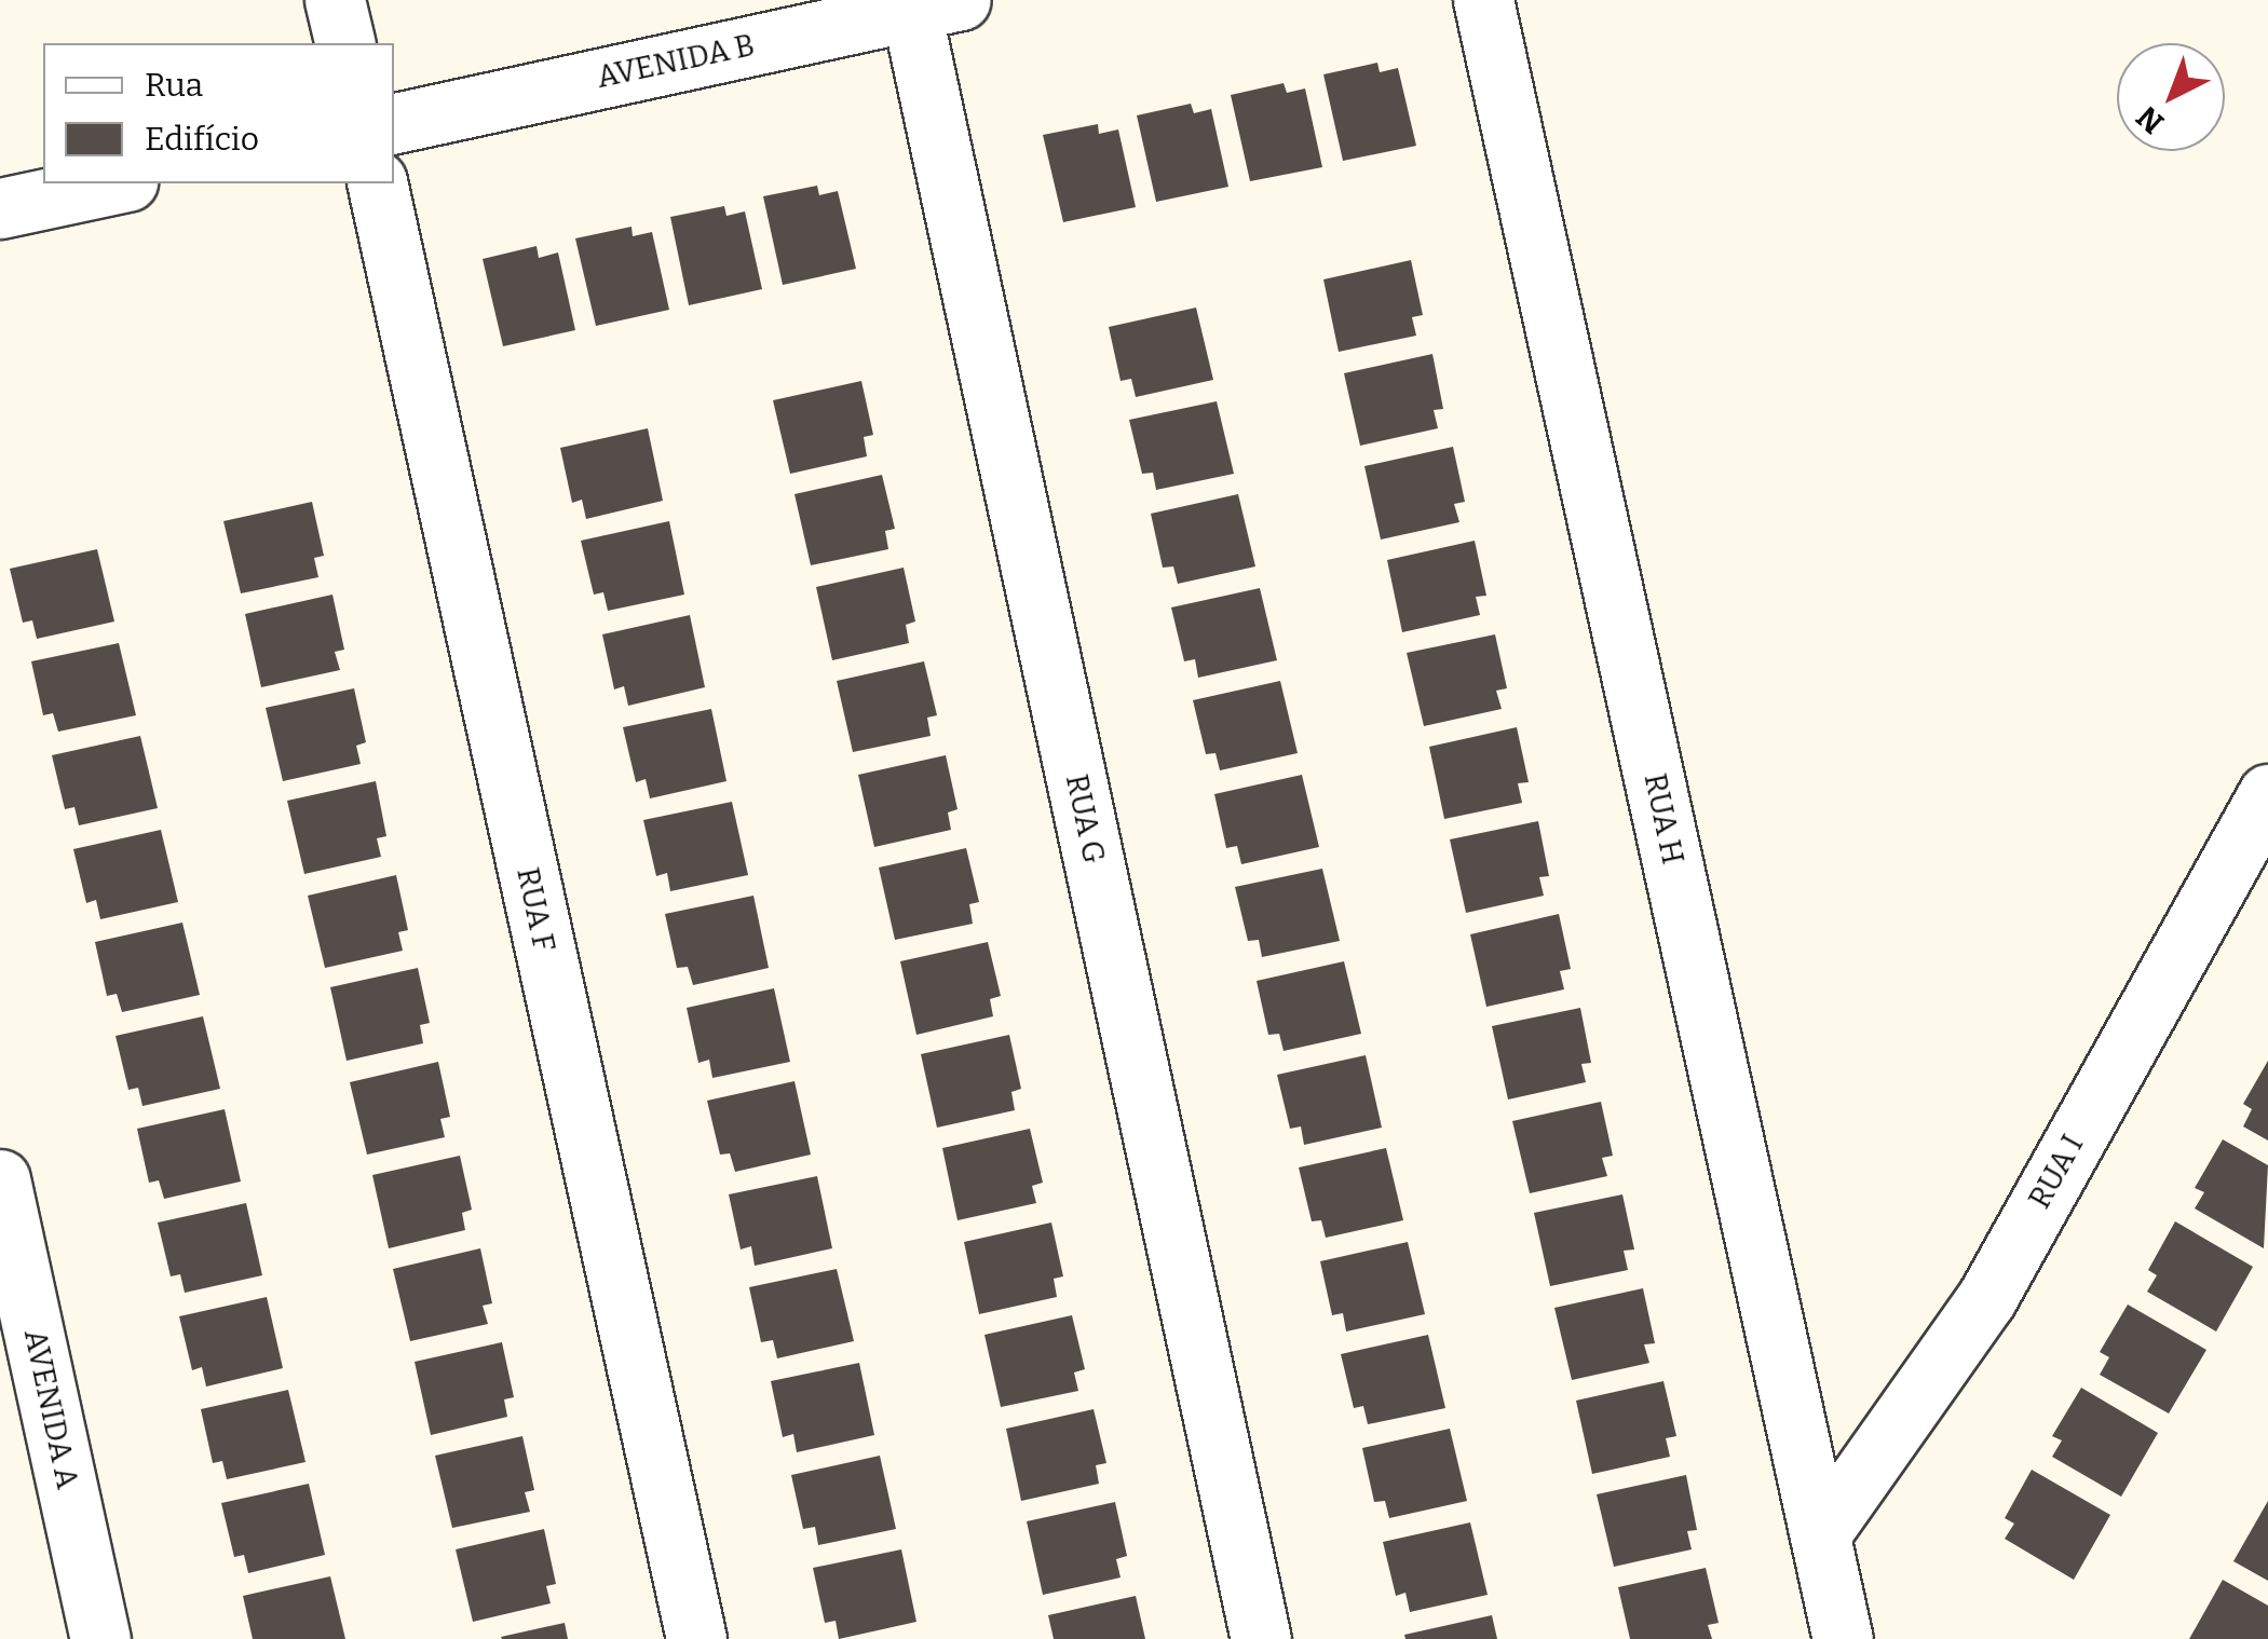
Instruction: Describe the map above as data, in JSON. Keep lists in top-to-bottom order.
{
  "streets": {
    "street": [
      "AVENIDA B",
      "RUA G",
      "RUA H",
      "RUA F",
      "RUA I",
      "AVENIDA A"
    ]
  },
  "crossings": [
    ["AVENIDA B", "RUA G"],
    ["RUA H", "RUA I"]
  ],
  "legend": ["Rua", "Edifício"],
  "north": "bottom left"
}
